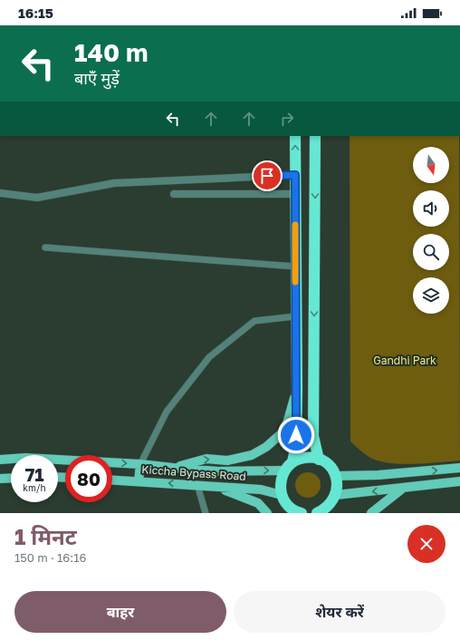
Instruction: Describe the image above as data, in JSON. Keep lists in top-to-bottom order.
{
  "streets": {
    "main road": ["Kiccha Bypass Road"]
  },
  "parks": ["Gandhi Park"],
  "north": "bottom",
  "page": {
    "status": "16:15",
    "turn": ["140 m", "बाएँ मुड़ें"],
    "speed": "71 km/h",
    "limit": "80",
    "heading": ["1 मिनट", "150 m · 16:16"],
    "buttons": ["बाहर", "शेयर करें"]
  }
}
